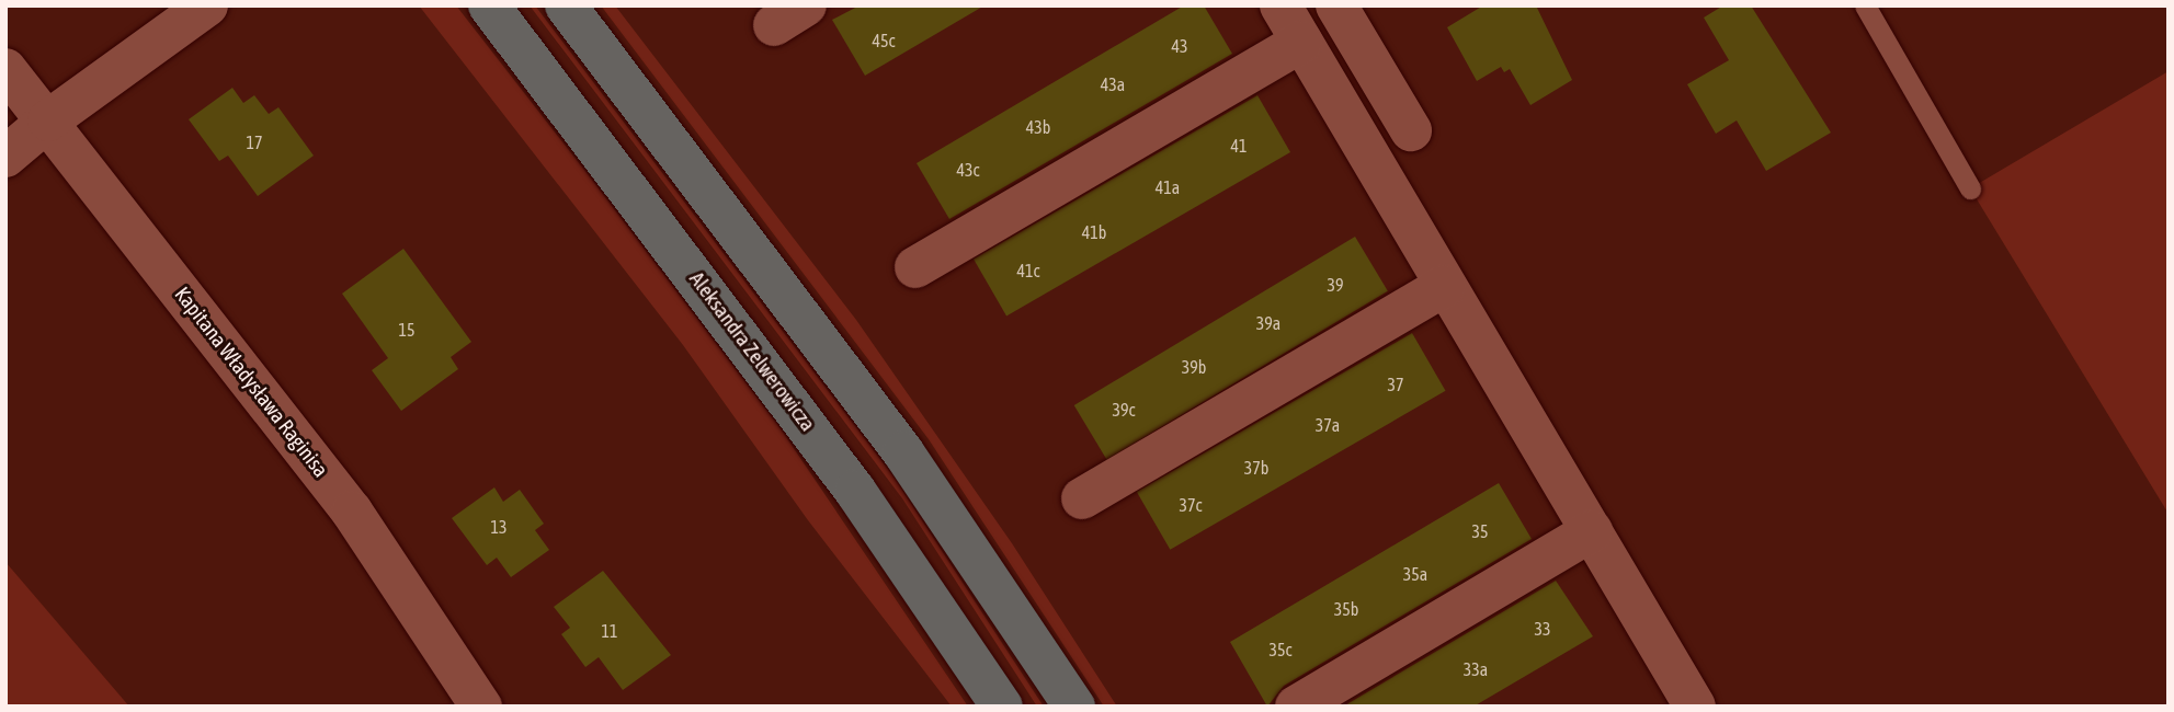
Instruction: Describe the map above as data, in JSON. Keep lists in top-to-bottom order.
{
  "streets": {
    "street": ["Aleksandra Zelwerowicza", "Kapitana Władysława Raginisa"]
  },
  "house_numbers": [
    "45c",
    "43",
    "43a",
    "43b",
    "17",
    "41",
    "43c",
    "41a",
    "41b",
    "41c",
    "39",
    "39a",
    "15",
    "39b",
    "37",
    "39c",
    "37a",
    "37b",
    "37c",
    "13",
    "35",
    "35a",
    "35b",
    "33",
    "11",
    "35c",
    "33a"
  ]
}
